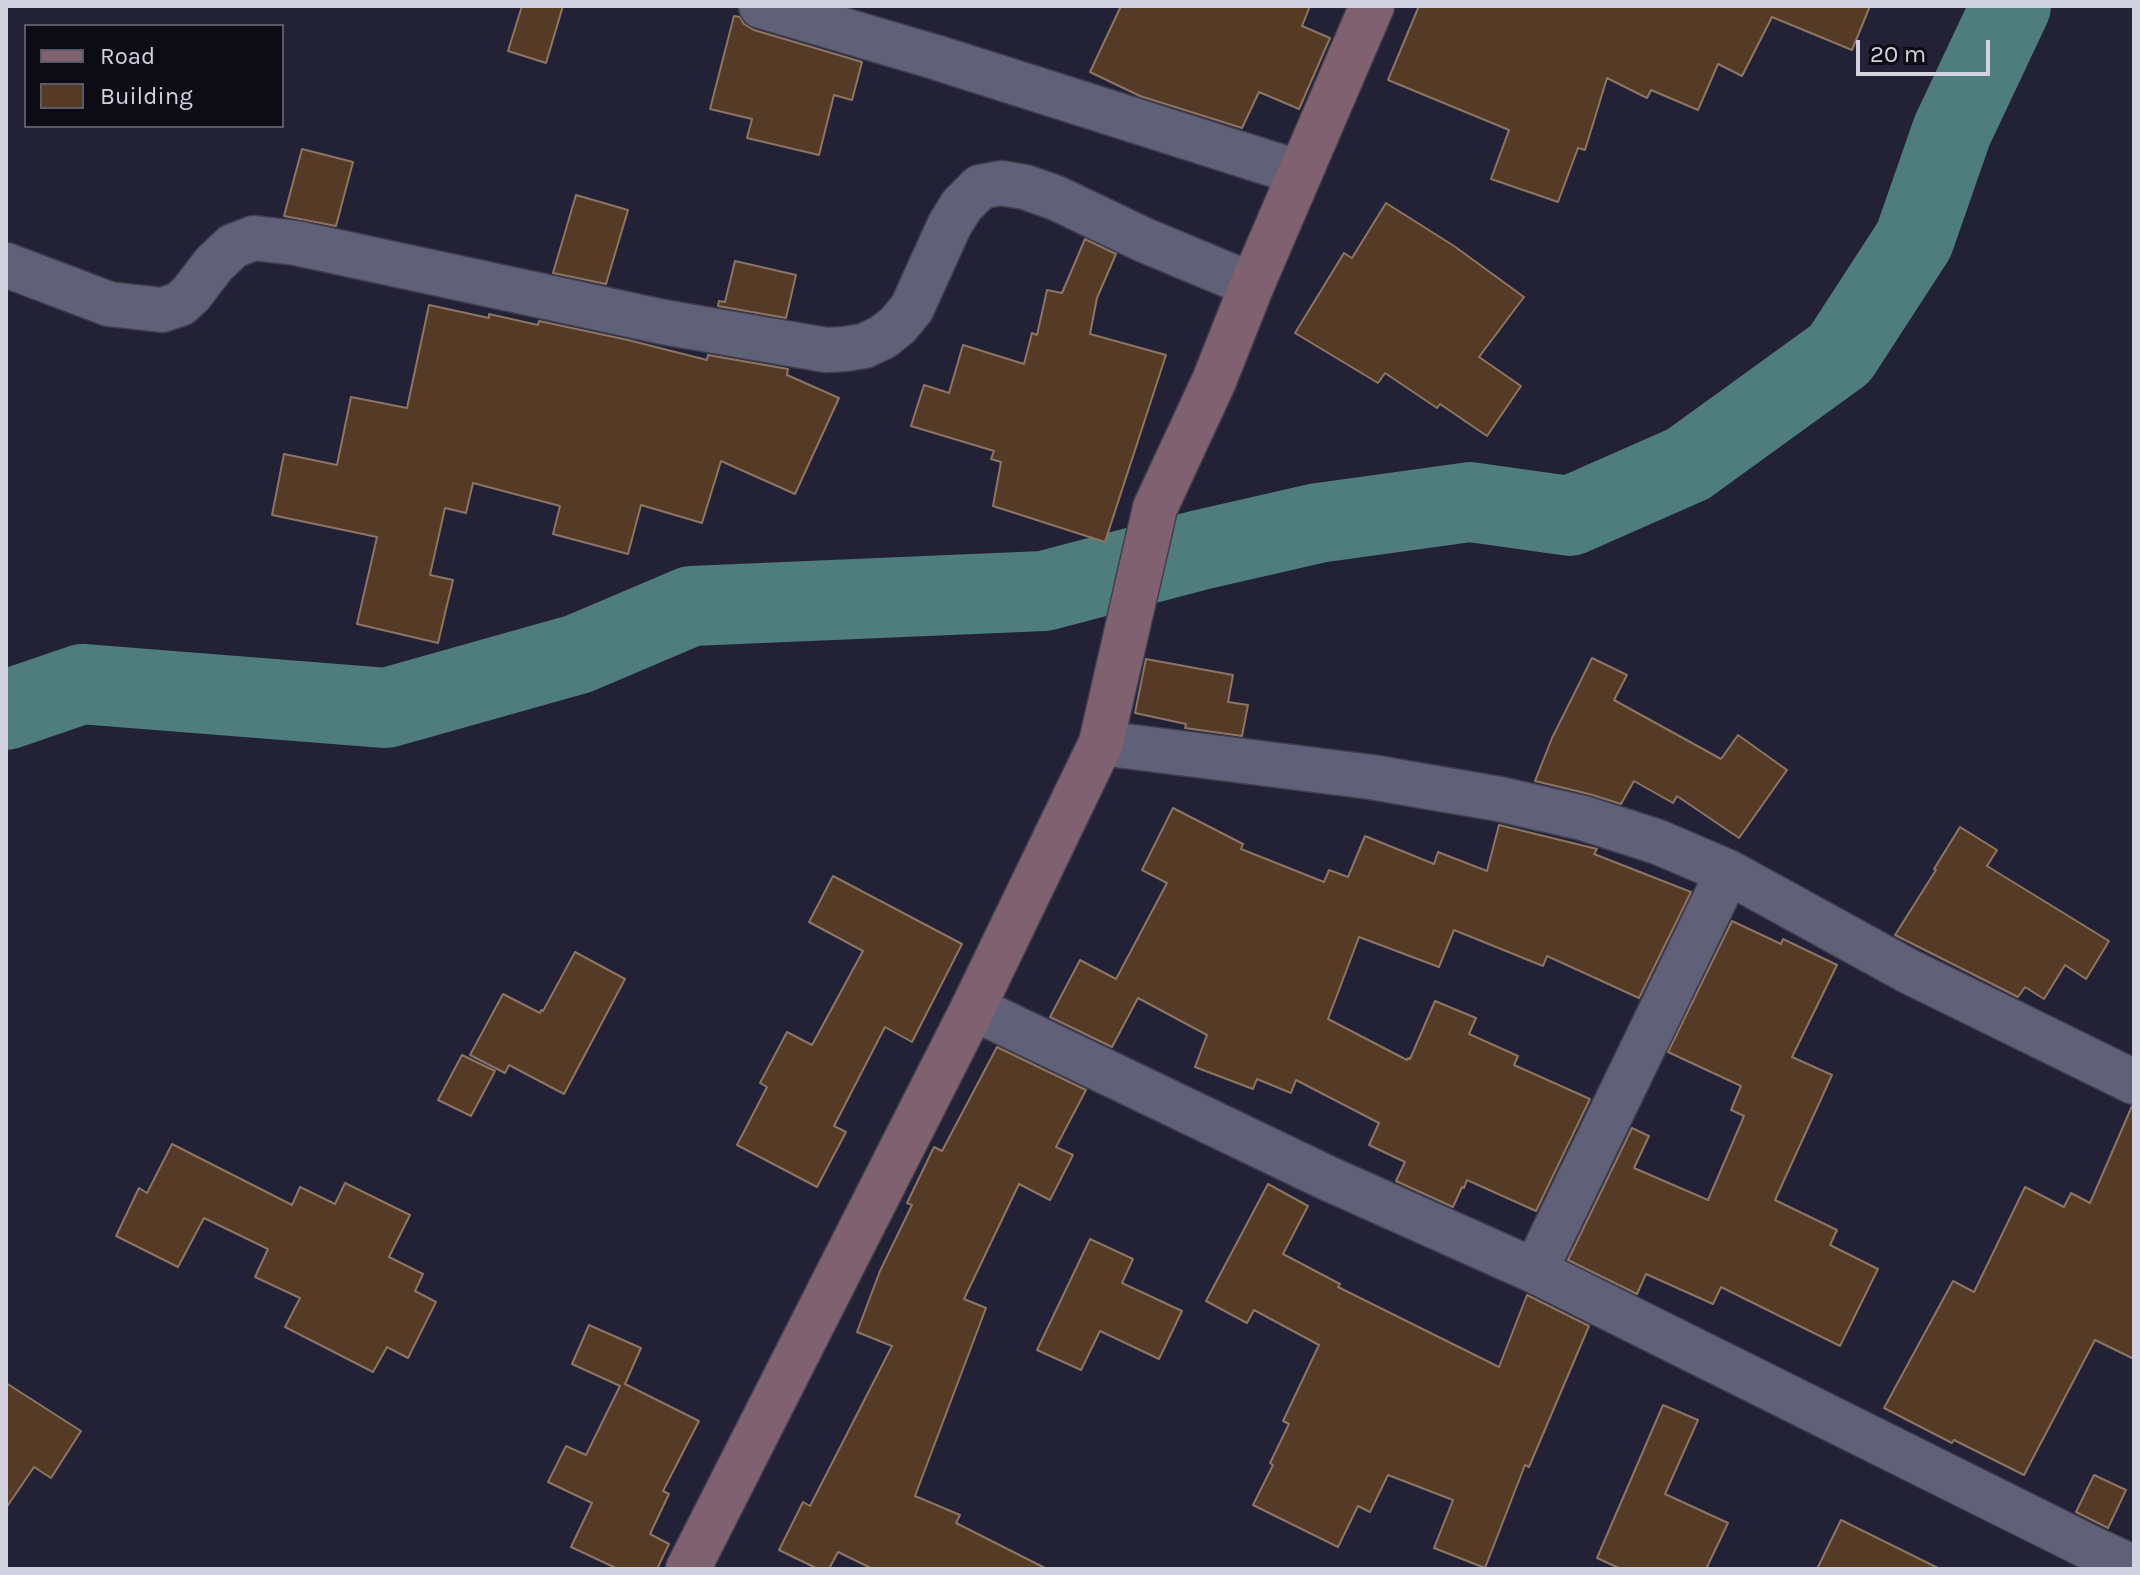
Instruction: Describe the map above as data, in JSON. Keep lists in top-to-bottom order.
{
  "legend": ["Road", "Building"],
  "scale_bar": "20 m"
}
